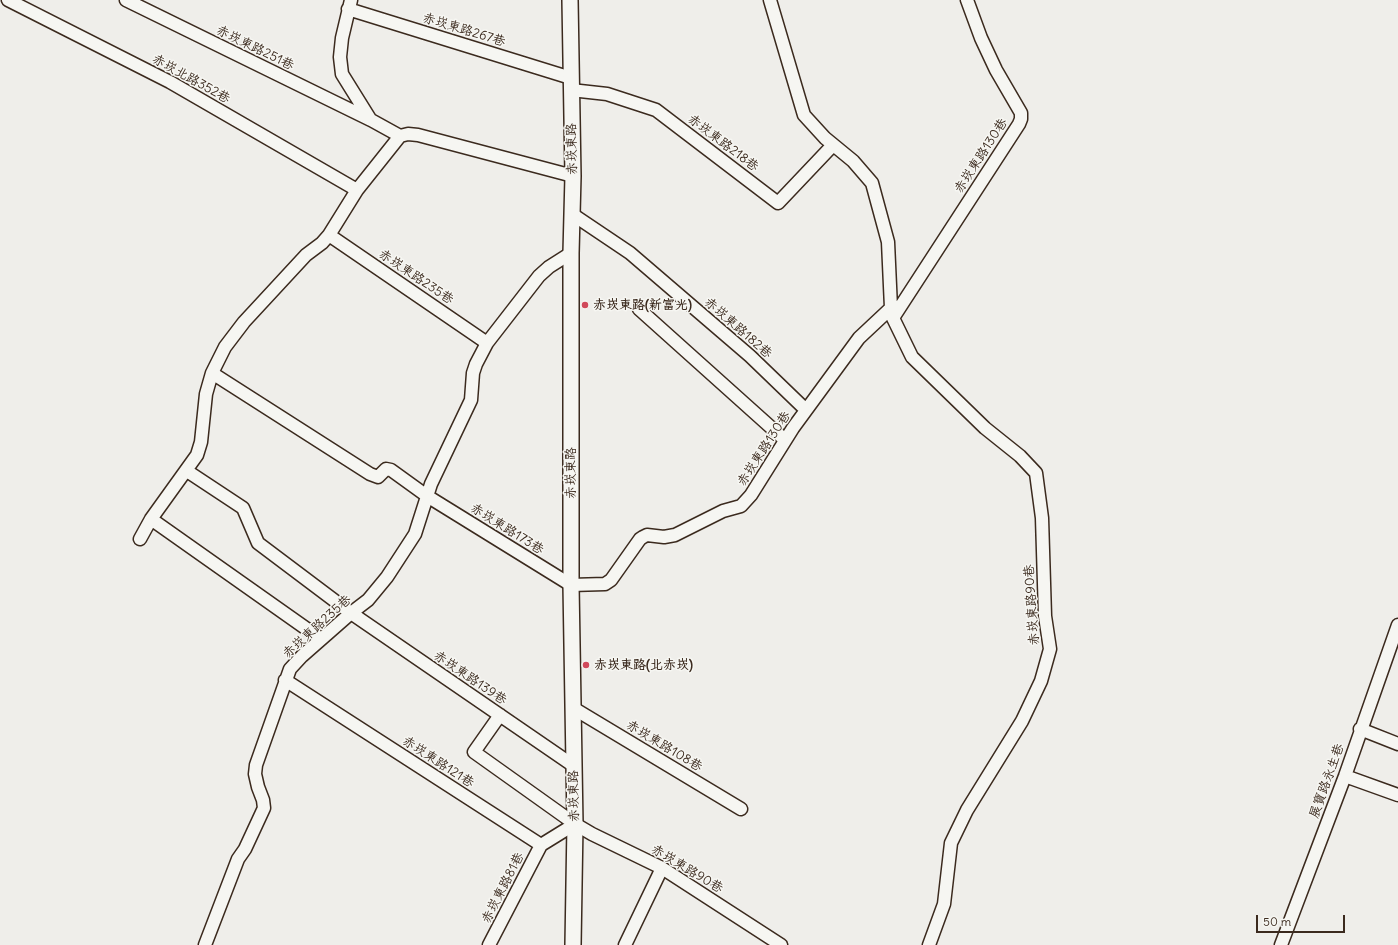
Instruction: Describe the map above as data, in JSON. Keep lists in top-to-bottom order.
{
  "streets": {
    "main road": ["赤崁東路"],
    "street": [
      "赤崁東路267巷",
      "赤崁東路251巷",
      "赤崁北路352巷",
      "赤崁東路218巷",
      "赤崁東路130巷",
      "赤崁東路235巷",
      "赤崁東路182巷",
      "赤崁東路173巷",
      "赤崁東路90巷",
      "赤崁東路139巷",
      "赤崁東路108巷",
      "赤崁東路121巷",
      "展寶路永生巷",
      "赤崁東路81巷"
    ]
  },
  "crossings": [
    ["赤崁東路267巷", "赤崁東路251巷"],
    ["赤崁東路267巷", "赤崁東路218巷"],
    ["赤崁東路267巷", "赤崁東路"],
    ["赤崁東路218巷", "赤崁東路"],
    ["赤崁東路", "赤崁東路130巷"],
    ["赤崁東路", "赤崁東路235巷"],
    ["赤崁東路", "赤崁東路182巷"],
    ["赤崁東路", "赤崁東路173巷"],
    ["赤崁東路", "赤崁東路90巷"],
    ["赤崁東路", "赤崁東路139巷"],
    ["赤崁東路", "赤崁東路108巷"],
    ["赤崁東路130巷", "赤崁東路182巷"],
    ["赤崁東路130巷", "赤崁東路173巷"],
    ["赤崁東路130巷", "赤崁東路90巷"],
    ["赤崁東路235巷", "赤崁東路173巷"],
    ["赤崁東路235巷", "赤崁東路139巷"],
    ["赤崁東路235巷", "赤崁東路121巷"],
    ["赤崁東路90巷", "赤崁東路139巷"],
    ["赤崁東路121巷", "赤崁東路81巷"]
  ],
  "places": ["赤崁東路(新富光)", "赤崁東路(北赤崁)"],
  "scale_bar": "50 m"
}
